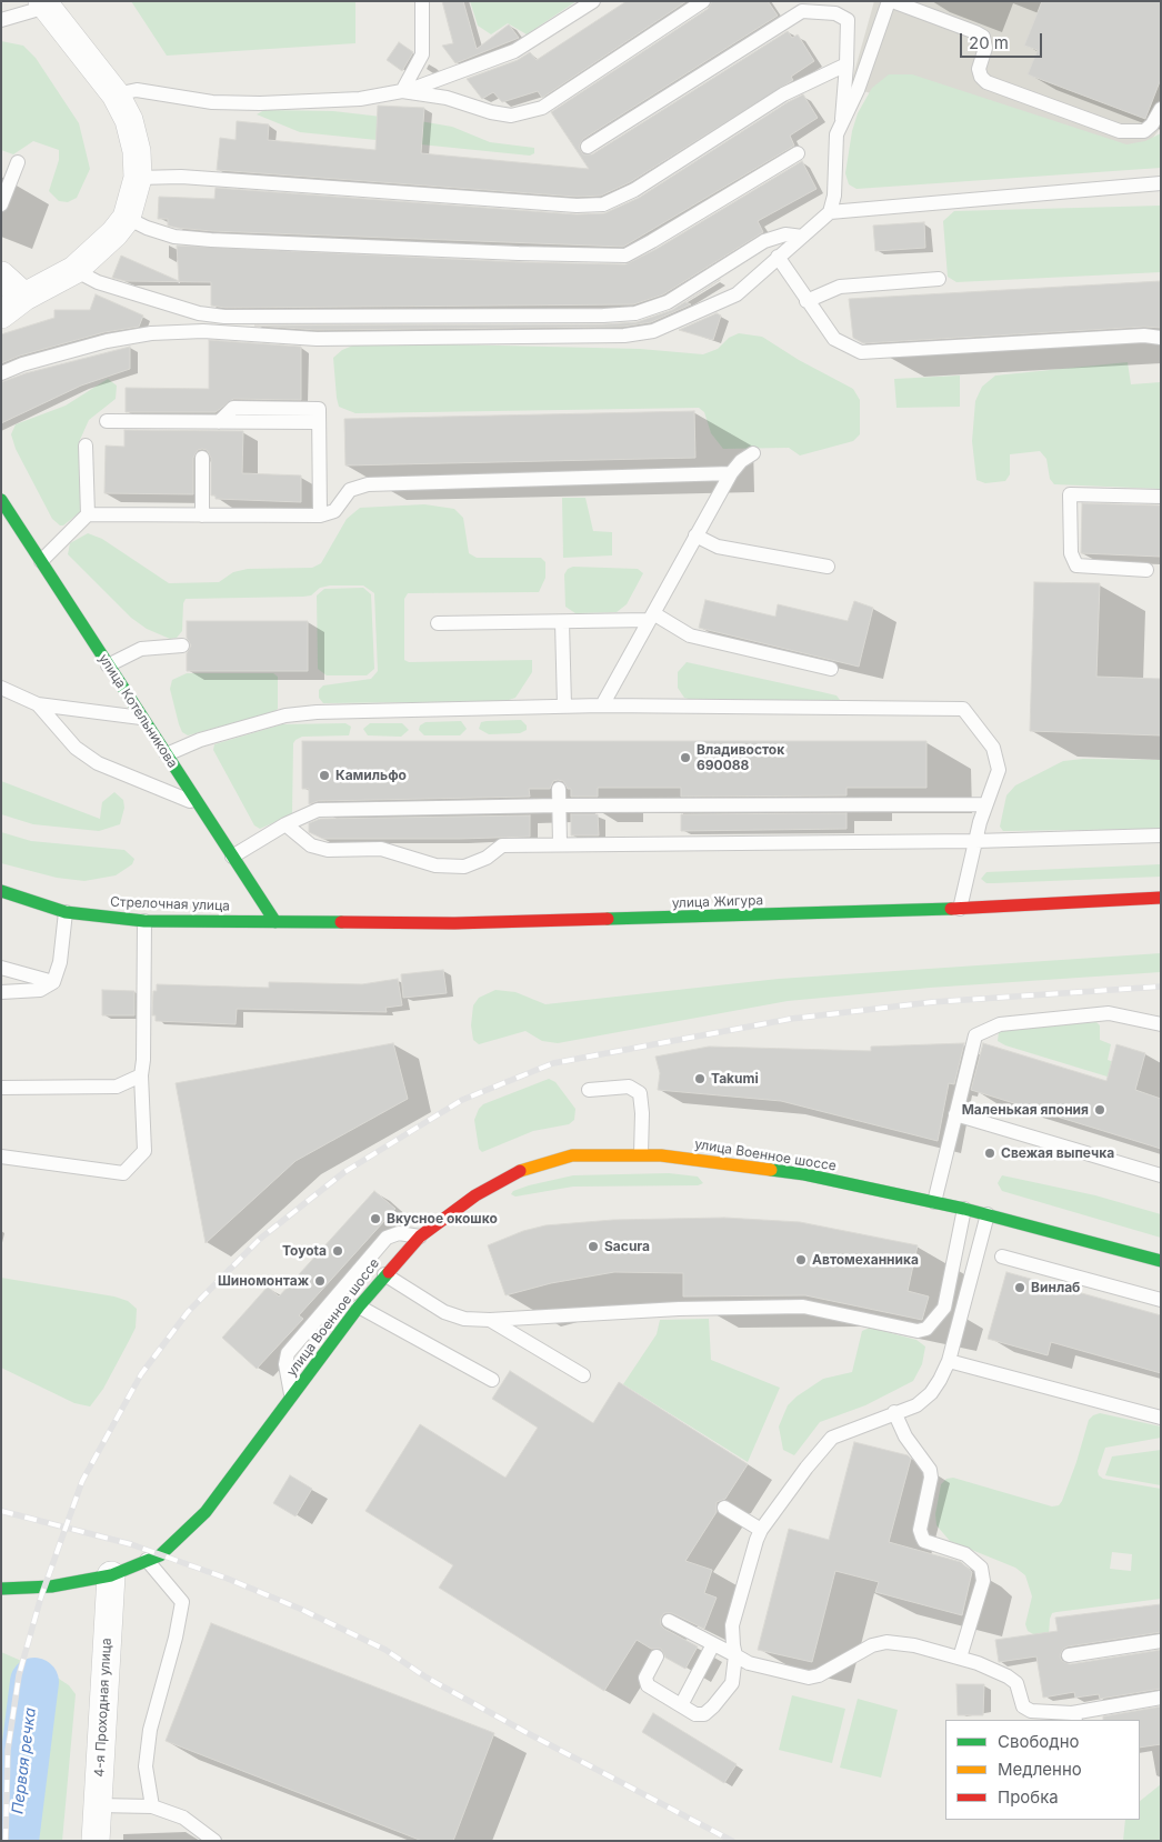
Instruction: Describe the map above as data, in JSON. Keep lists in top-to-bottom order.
{
  "streets": {
    "main road": [
      "улица Котельникова",
      "улица Жигура",
      "Стрелочная улица",
      "улица Военное шоссе"
    ],
    "street": ["4-я Проходная улица"]
  },
  "crossings": [
    ["улица Котельникова", "улица Жигура"],
    ["улица Котельникова", "Стрелочная улица"],
    ["улица Жигура", "Стрелочная улица"],
    ["улица Военное шоссе", "4-я Проходная улица"]
  ],
  "water": ["Первая речка"],
  "places": [
    "Владивосток 690088",
    "Камильфо",
    "Takumi",
    "Маленькая япония",
    "Свежая выпечка",
    "Вкусное окошко",
    "Sacura",
    "Toyota",
    "Автомеханника",
    "Шиномонтаж",
    "Винлаб"
  ],
  "legend": ["Свободно", "Медленно", "Пробка"],
  "scale_bar": "20 m"
}
